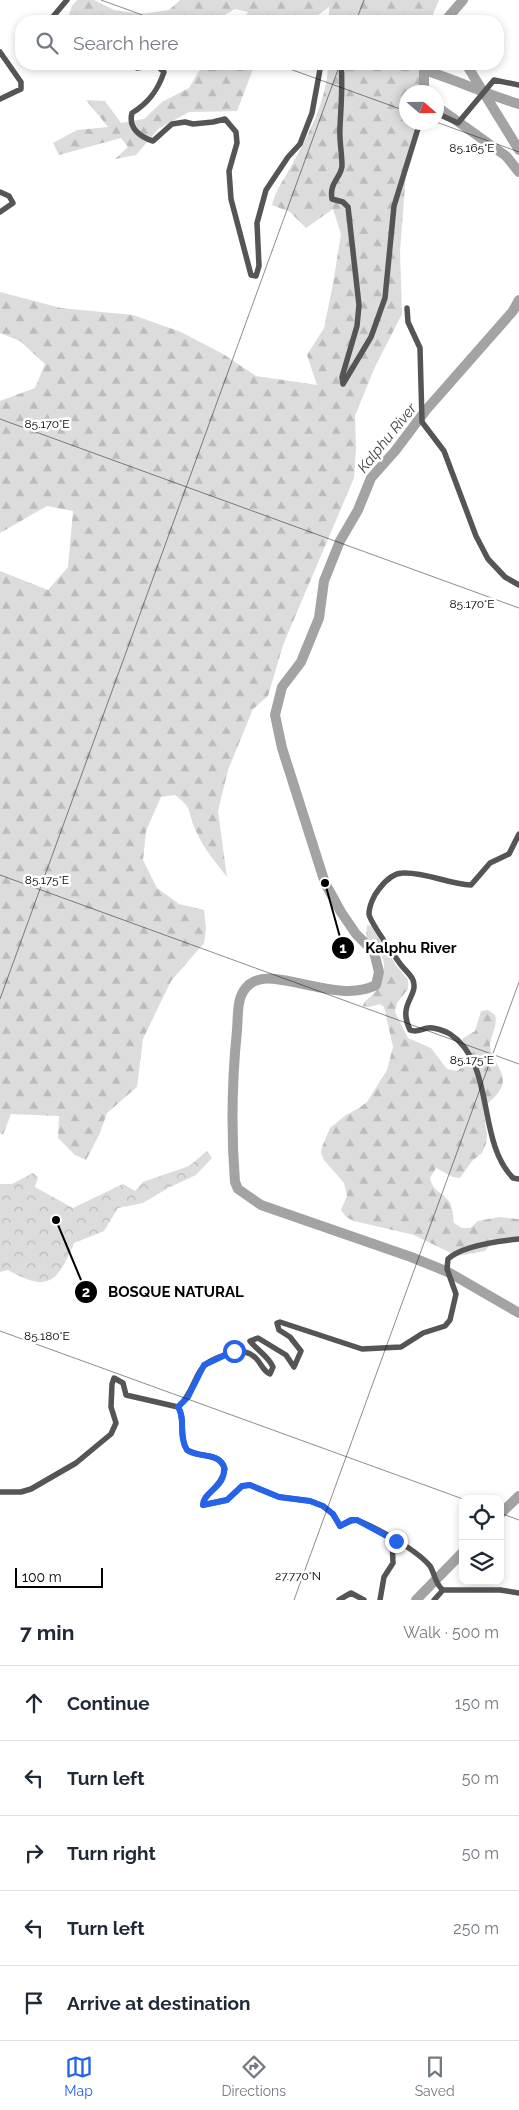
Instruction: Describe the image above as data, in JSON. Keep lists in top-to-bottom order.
{
  "water": ["Kalphu River"],
  "places": ["Kalphu River", "BOSQUE NATURAL"],
  "scale_bar": "100 m",
  "north": "right",
  "page": {
    "search": "Search here",
    "scale": "100 m",
    "heading": ["7 min", "Walk · 500 m"],
    "list": [
      ["Continue", "150 m"],
      ["Turn left", "50 m"],
      ["Turn right", "50 m"],
      ["Turn left", "250 m"],
      "Arrive at destination"
    ],
    "nav": ["Map", "Directions", "Saved"]
  },
  "coordinates": [
    "85.165°E",
    "85.170°E",
    "85.175°E",
    "85.180°E",
    "27.770°N"
  ]
}
